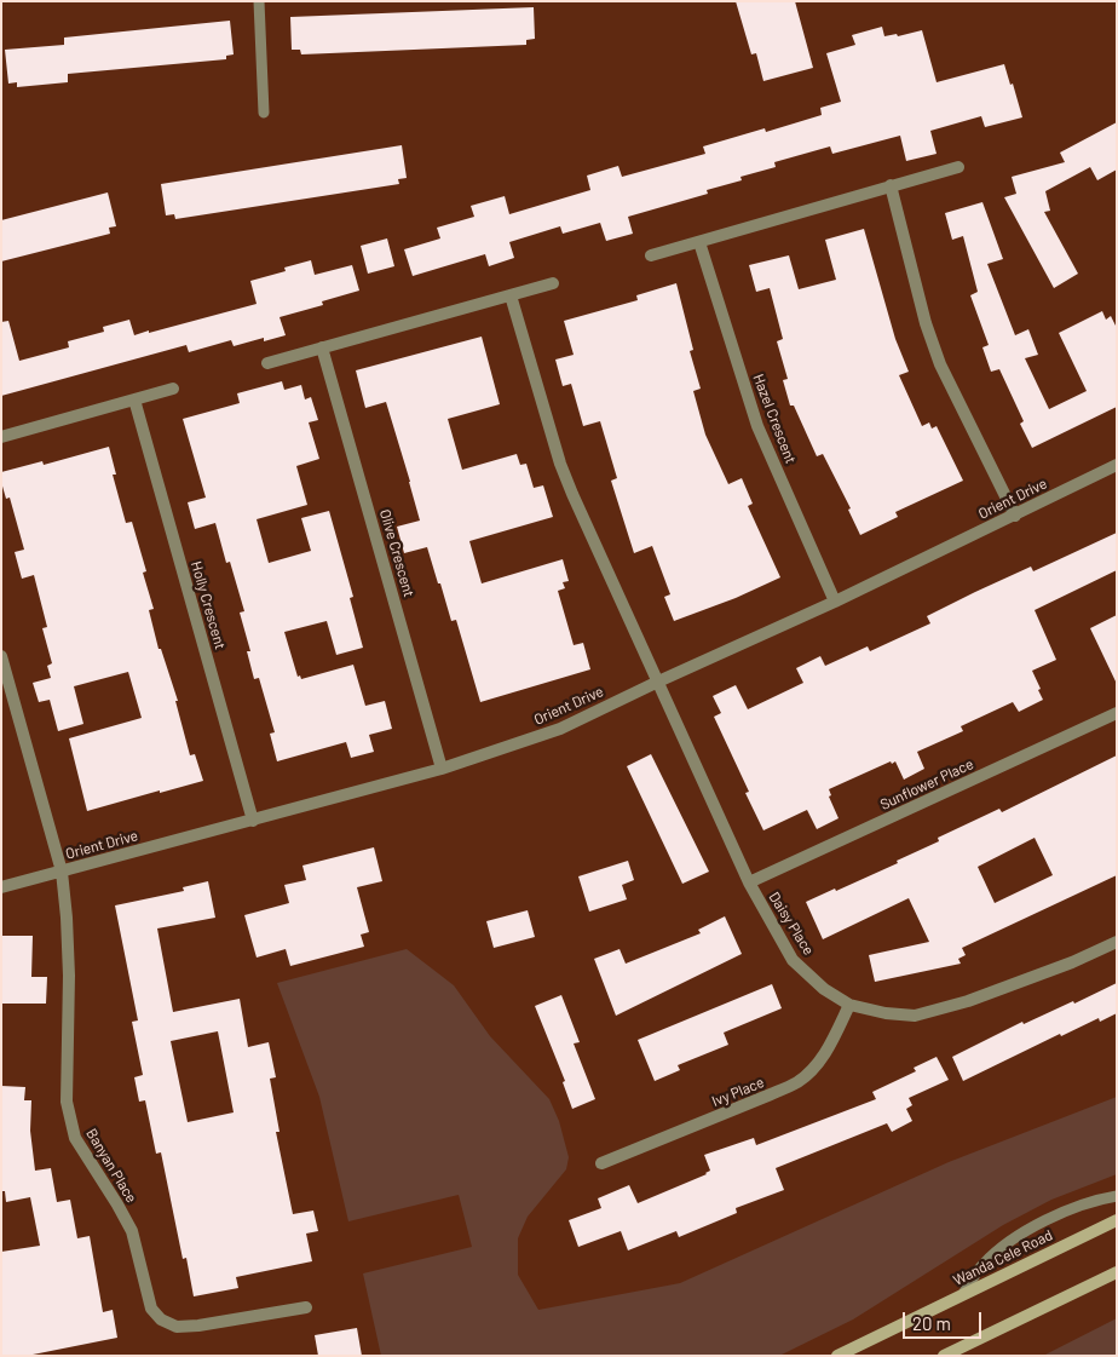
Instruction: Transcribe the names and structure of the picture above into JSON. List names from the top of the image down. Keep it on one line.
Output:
{"streets":{"street":["Hazel Crescent","Orient Drive","Olive Crescent","Holly Crescent","Sunflower Place","Daisy Place","Ivy Place","Banyan Place","Wanda Cele Road"]},"crossings":[["Hazel Crescent","Orient Drive"],["Orient Drive","Olive Crescent"],["Orient Drive","Holly Crescent"],["Orient Drive","Daisy Place"],["Orient Drive","Banyan Place"],["Sunflower Place","Daisy Place"],["Daisy Place","Ivy Place"]],"scale_bar":"20 m"}
